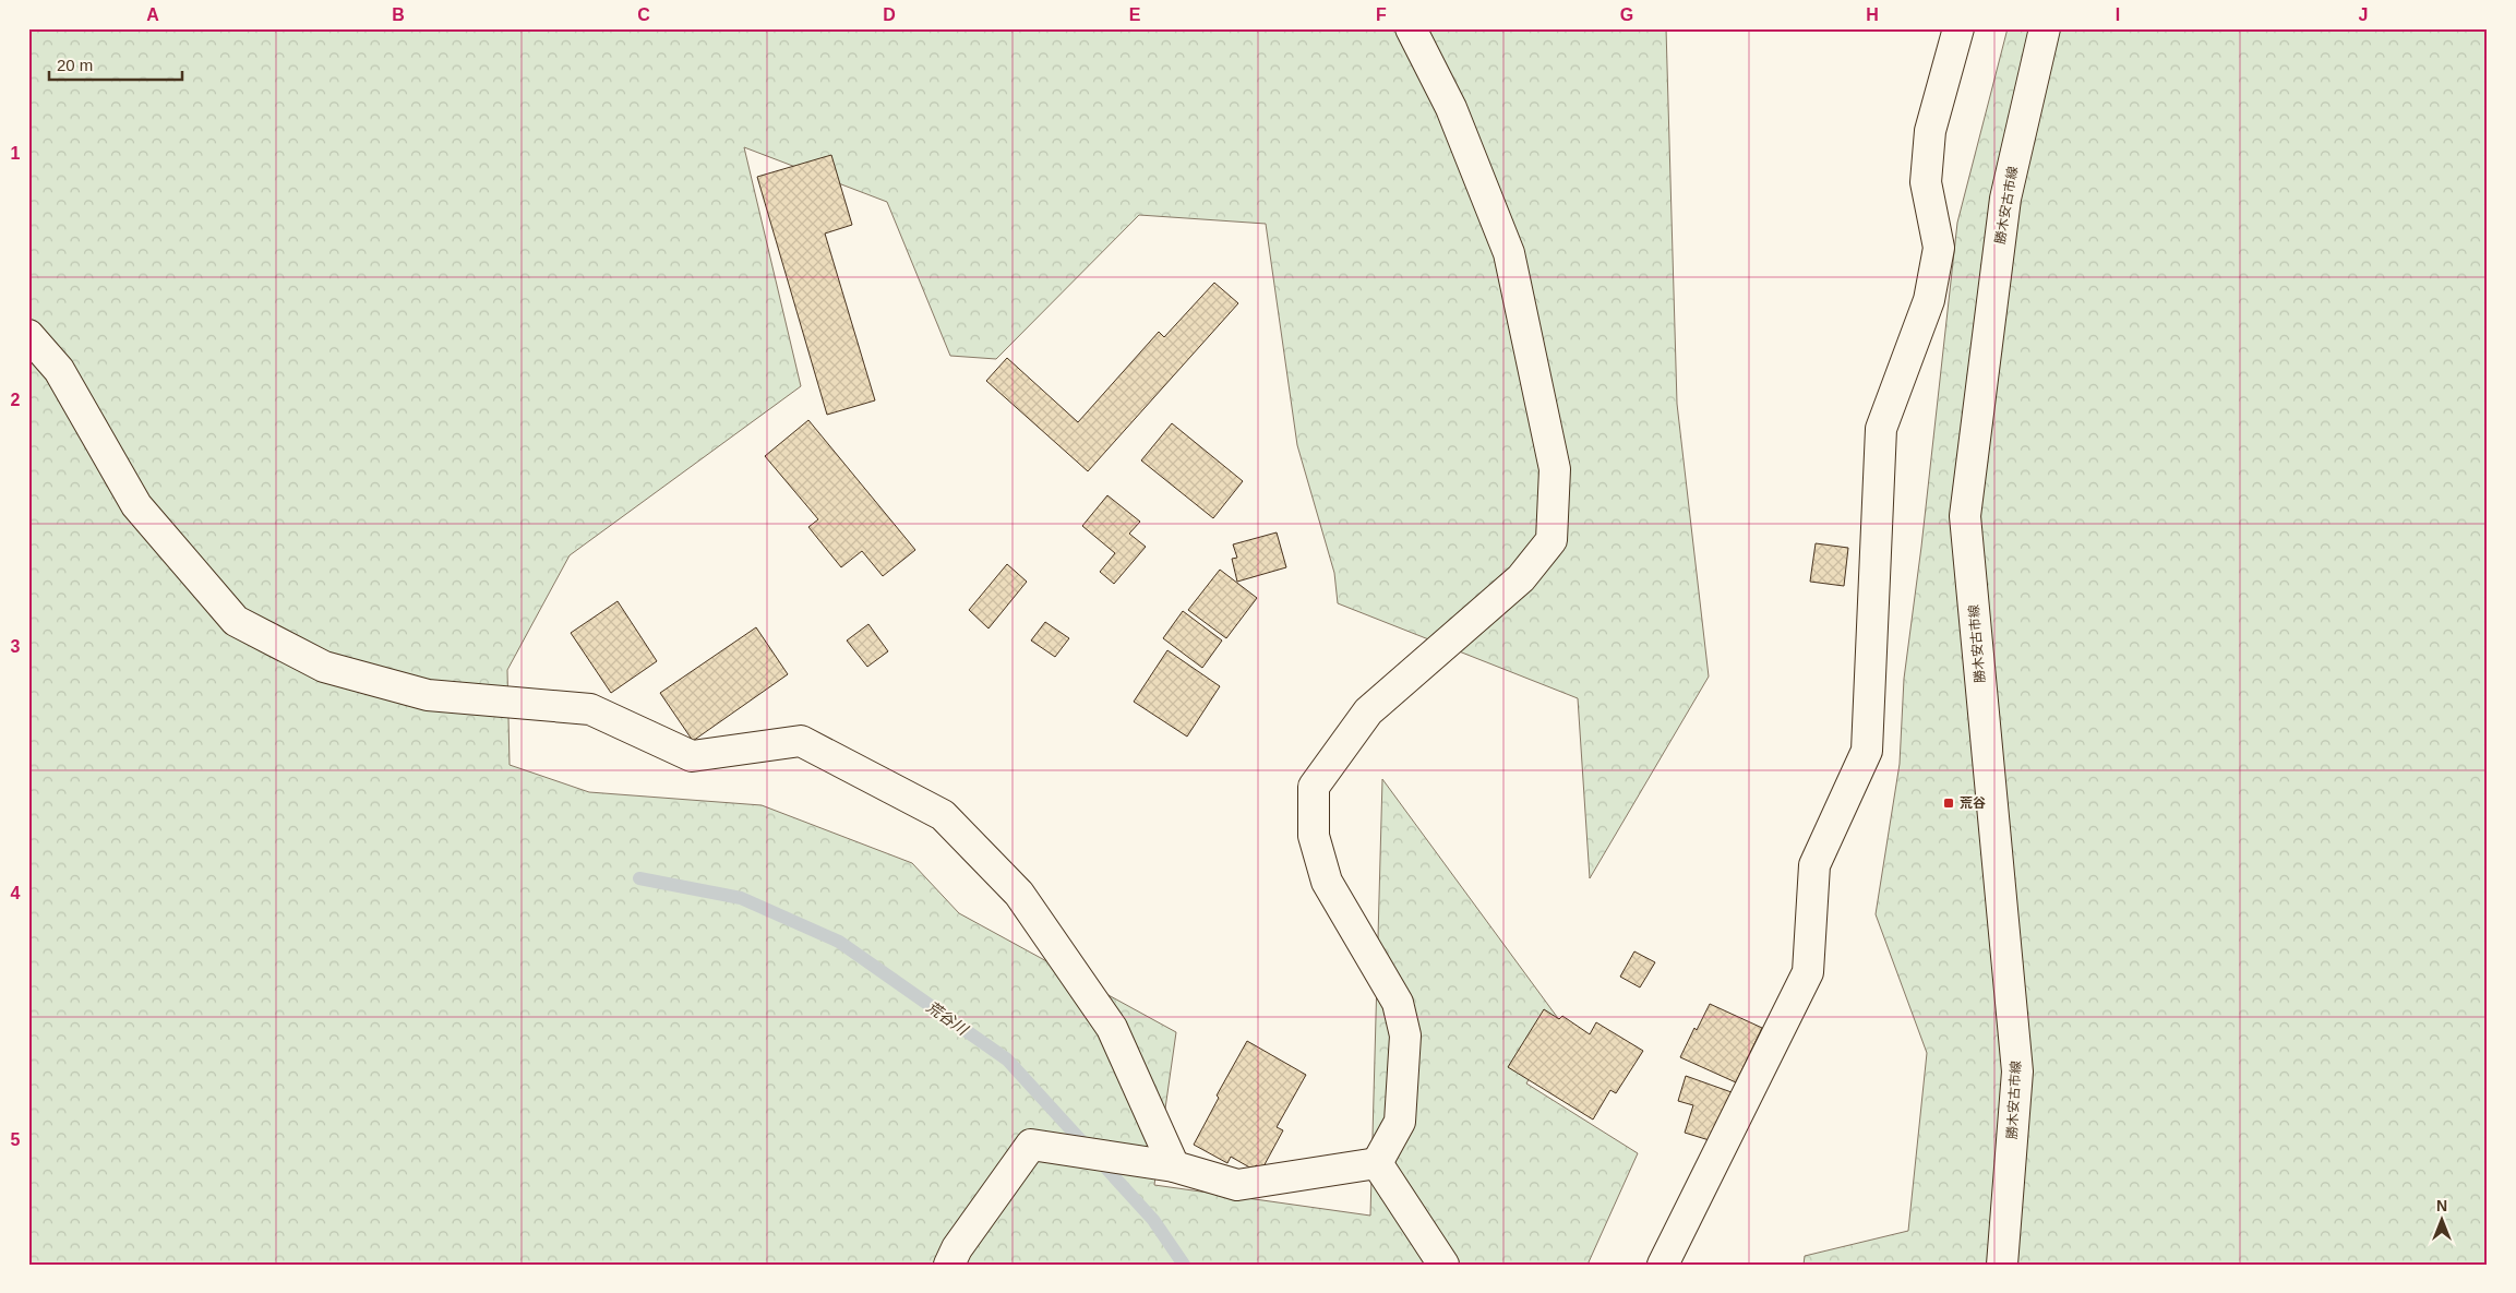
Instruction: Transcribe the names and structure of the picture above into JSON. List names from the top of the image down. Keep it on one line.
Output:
{"streets":{"street":["勝木安古市線"]},"water":["荒谷川"],"places":{"transit":["荒谷"]},"scale_bar":"20 m","north":"top","grid":{"columns":["A","B","C","D","E","F","G","H","I","J"],"rows":["1","2","3","4","5"]}}
